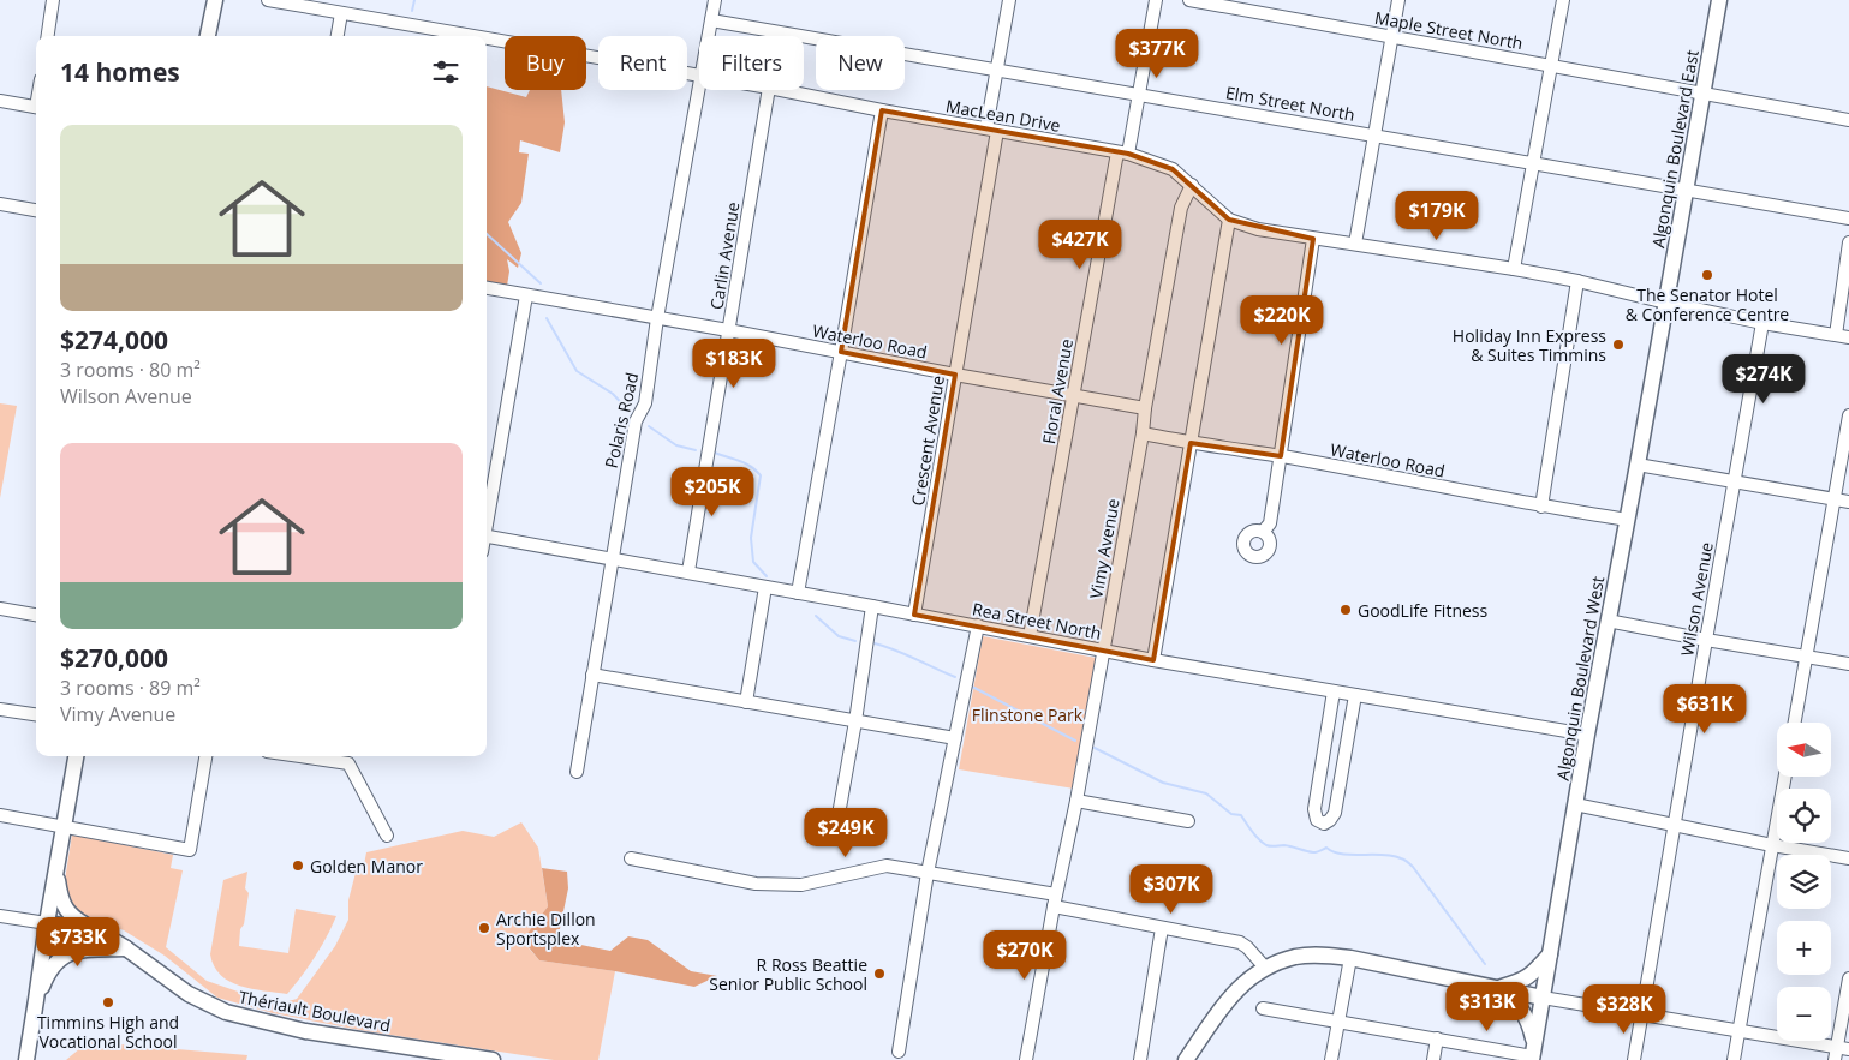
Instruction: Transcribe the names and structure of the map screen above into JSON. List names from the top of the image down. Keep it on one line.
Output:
{"streets":{"main road":["Algonquin Boulevard East","Algonquin Boulevard West","Thériault Boulevard"],"street":["Maple Street North","Elm Street North","MacLean Drive","Carlin Avenue","Waterloo Road","Floral Avenue","Polaris Road","Crescent Avenue","Vimy Avenue","Wilson Avenue","Rea Street North"]},"crossings":[["Maple Street North","Algonquin Boulevard East"],["Elm Street North","Algonquin Boulevard East"],["Elm Street North","Floral Avenue"],["Elm Street North","Polaris Road"],["Elm Street North","Crescent Avenue"],["MacLean Drive","Floral Avenue"],["MacLean Drive","Crescent Avenue"],["Algonquin Boulevard East","Algonquin Boulevard West"],["Carlin Avenue","Waterloo Road"],["Carlin Avenue","Rea Street North"],["Waterloo Road","Floral Avenue"],["Waterloo Road","Polaris Road"],["Waterloo Road","Crescent Avenue"],["Waterloo Road","Vimy Avenue"],["Waterloo Road","Algonquin Boulevard West"],["Floral Avenue","Rea Street North"],["Polaris Road","Rea Street North"],["Crescent Avenue","Rea Street North"],["Vimy Avenue","Rea Street North"],["Rea Street North","Algonquin Boulevard West"]],"parks":["Flinstone Park"],"places":["The Senator Hotel & Conference Centre","Holiday Inn Express & Suites Timmins","GoodLife Fitness","Golden Manor","Archie Dillon Sportsplex","R Ross Beattie Senior Public School","Timmins High and Vocational School"],"north":"left","page":{"price":["$377K","$179K","$427K","$220K","$183K","$274K","$205K","$631K","$249K","$307K","$733K","$270K","$313K","$328K"],"chip":["Buy","Rent","Filters","New"],"heading":"14 homes","list":[{"name":"$274,000","note":"3 rooms · 80 m² · Wilson Avenue"},{"name":"$270,000","note":"3 rooms · 89 m² · Vimy Avenue"}],"map_buttons":["+","−"]}}
